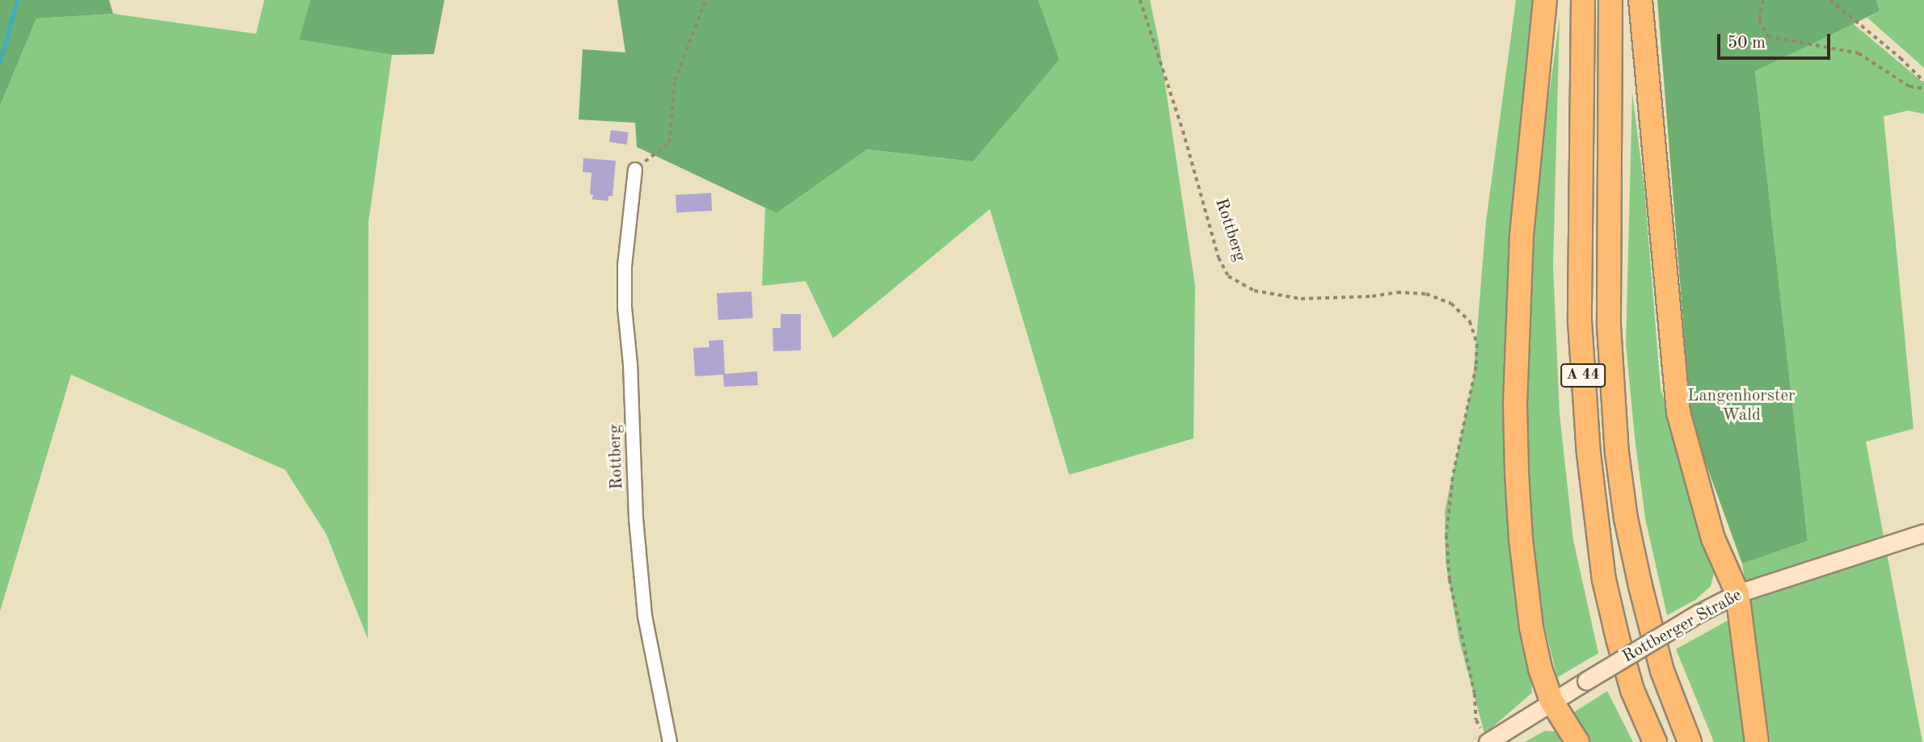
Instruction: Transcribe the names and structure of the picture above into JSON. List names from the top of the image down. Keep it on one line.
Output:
{"streets":{"highway":["A 44"],"main road":["Rottberger Straße"],"street":["Rottberg"]},"crossings":[["Rottberg","Rottberger Straße"]],"parks":["Langenhorster Wald"],"scale_bar":"50 m"}
